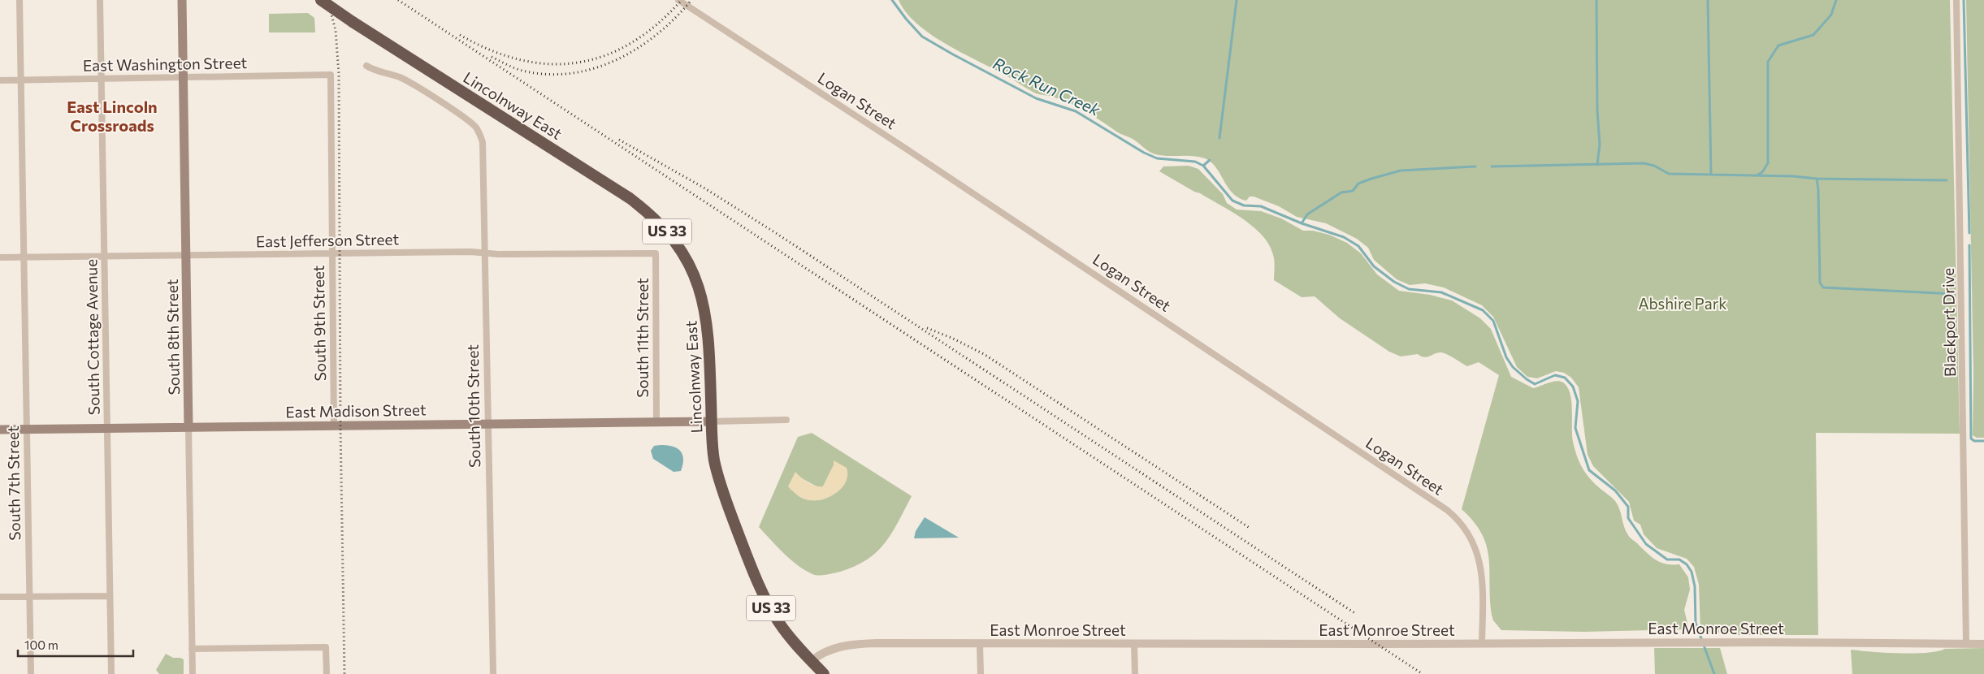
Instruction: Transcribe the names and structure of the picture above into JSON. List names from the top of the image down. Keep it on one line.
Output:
{"streets":{"highway":["Lincolnway East","US 33"],"main road":["South 8th Street","East Madison Street"],"street":["East Washington Street","Logan Street","East Jefferson Street","Blackport Drive","South 9th Street","South Cottage Avenue","South 11th Street","South 10th Street","South 7th Street","East Monroe Street"]},"crossings":[["East Washington Street","South 9th Street"],["East Washington Street","South Cottage Avenue"],["East Washington Street","South 8th Street"],["East Washington Street","South 7th Street"],["Logan Street","East Monroe Street"],["Lincolnway East","East Madison Street"],["Lincolnway East","East Monroe Street"],["East Jefferson Street","South 9th Street"],["East Jefferson Street","South Cottage Avenue"],["East Jefferson Street","South 8th Street"],["East Jefferson Street","South 11th Street"],["East Jefferson Street","South 10th Street"],["East Jefferson Street","South 7th Street"],["Blackport Drive","East Monroe Street"],["South 9th Street","East Madison Street"],["South Cottage Avenue","East Madison Street"],["South 8th Street","East Madison Street"],["South 11th Street","East Madison Street"],["South 10th Street","East Madison Street"],["East Madison Street","South 7th Street"]],"districts":["East Lincoln Crossroads"],"water":["Rock Run Creek"],"parks":["Abshire Park"],"scale_bar":"100 m"}
